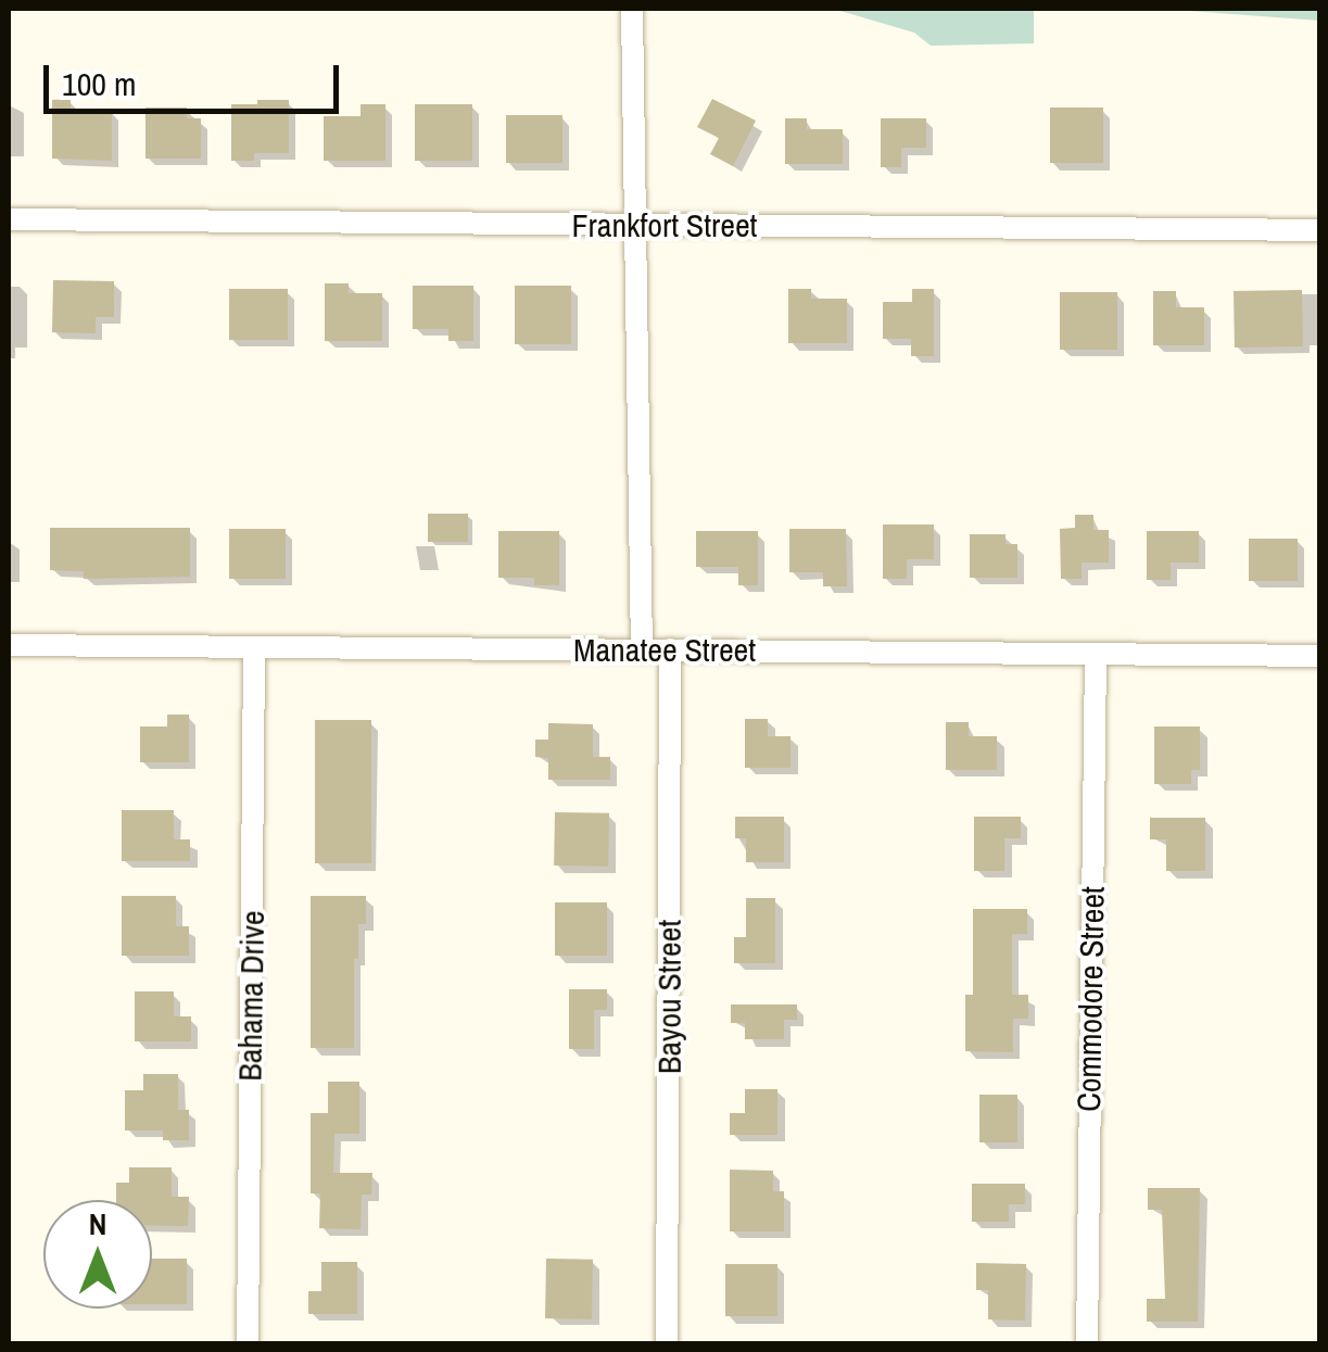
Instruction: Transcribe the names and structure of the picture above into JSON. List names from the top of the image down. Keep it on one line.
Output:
{"streets":{"street":["Frankfort Street","Manatee Street","Bahama Drive","Bayou Street","Commodore Street"]},"crossings":[["Manatee Street","Bahama Drive"],["Manatee Street","Bayou Street"],["Manatee Street","Commodore Street"]],"scale_bar":"100 m","north":"top"}
